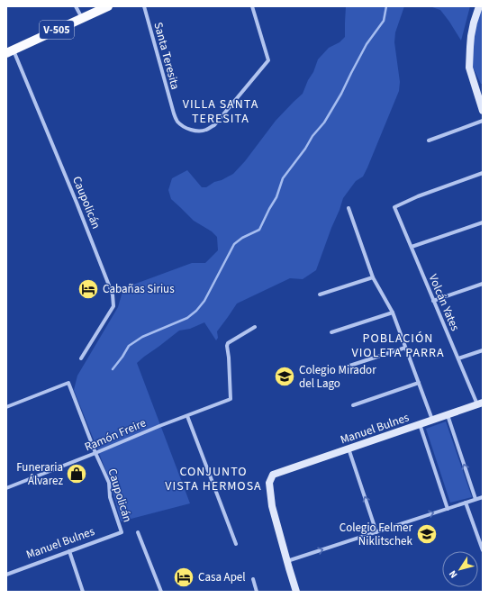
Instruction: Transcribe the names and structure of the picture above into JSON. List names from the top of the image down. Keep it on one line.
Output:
{"streets":{"main road":["V-505"],"street":["Santa Teresita","Caupolicán","Volcán Yates","Manuel Bulnes","Ramón Freire"]},"crossings":[["V-505","Caupolicán"],["Caupolicán","Manuel Bulnes"],["Caupolicán","Ramón Freire"],["Volcán Yates","Manuel Bulnes"]],"districts":["VILLA SANTA TERESITA","POBLACIÓN VIOLETA PARRA","CONJUNTO VISTA HERMOSA"],"places":{"hotel":["Cabañas Sirius","Casa Apel"],"school or university":["Colegio Mirador del Lago","Colegio Felmer Niklitschek"],"shop":["Funeraria Álvarez"]},"north":"bottom left"}
